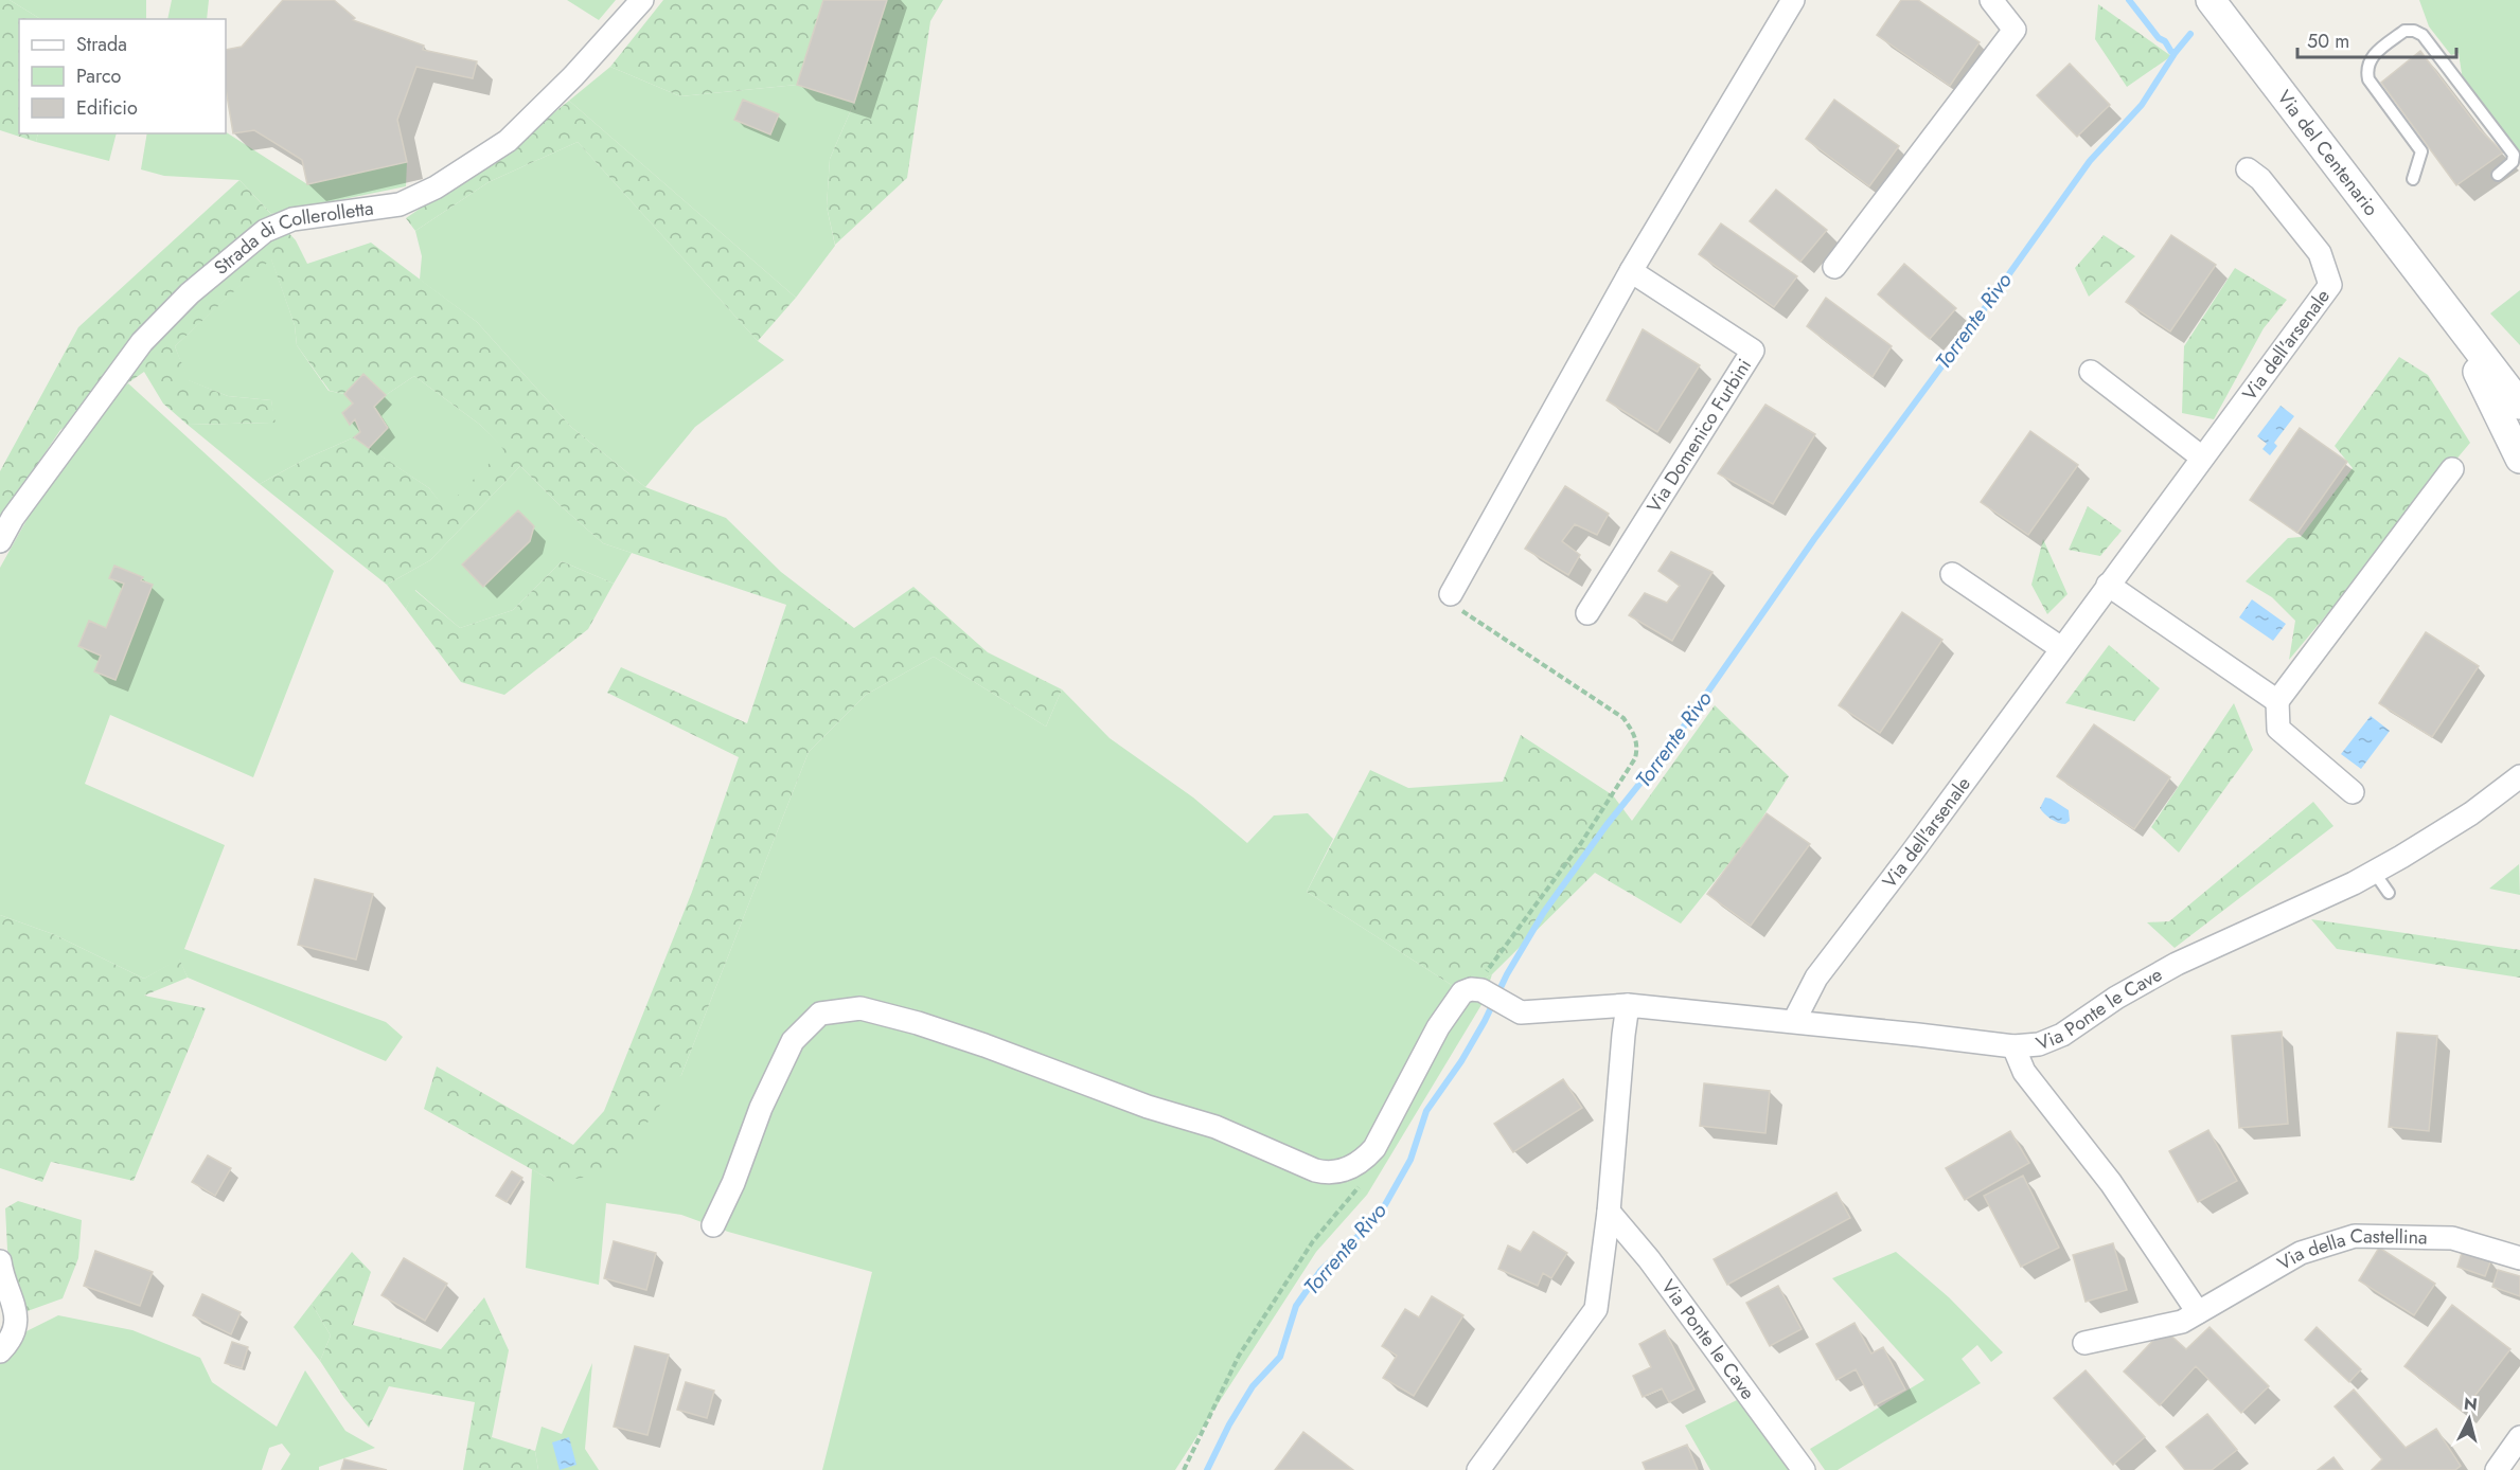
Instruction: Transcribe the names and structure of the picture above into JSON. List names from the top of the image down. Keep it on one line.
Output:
{"streets":{"street":["Via del Centenario","Strada di Collerolletta","Via dell'arsenale","Via Domenico Furbini","Via Ponte le Cave","Via della Castellina"]},"crossings":[["Via dell'arsenale","Via Ponte le Cave"]],"water":["Torrente Rivo"],"legend":["Strada","Parco","Edificio"],"scale_bar":"50 m","north":"top"}
